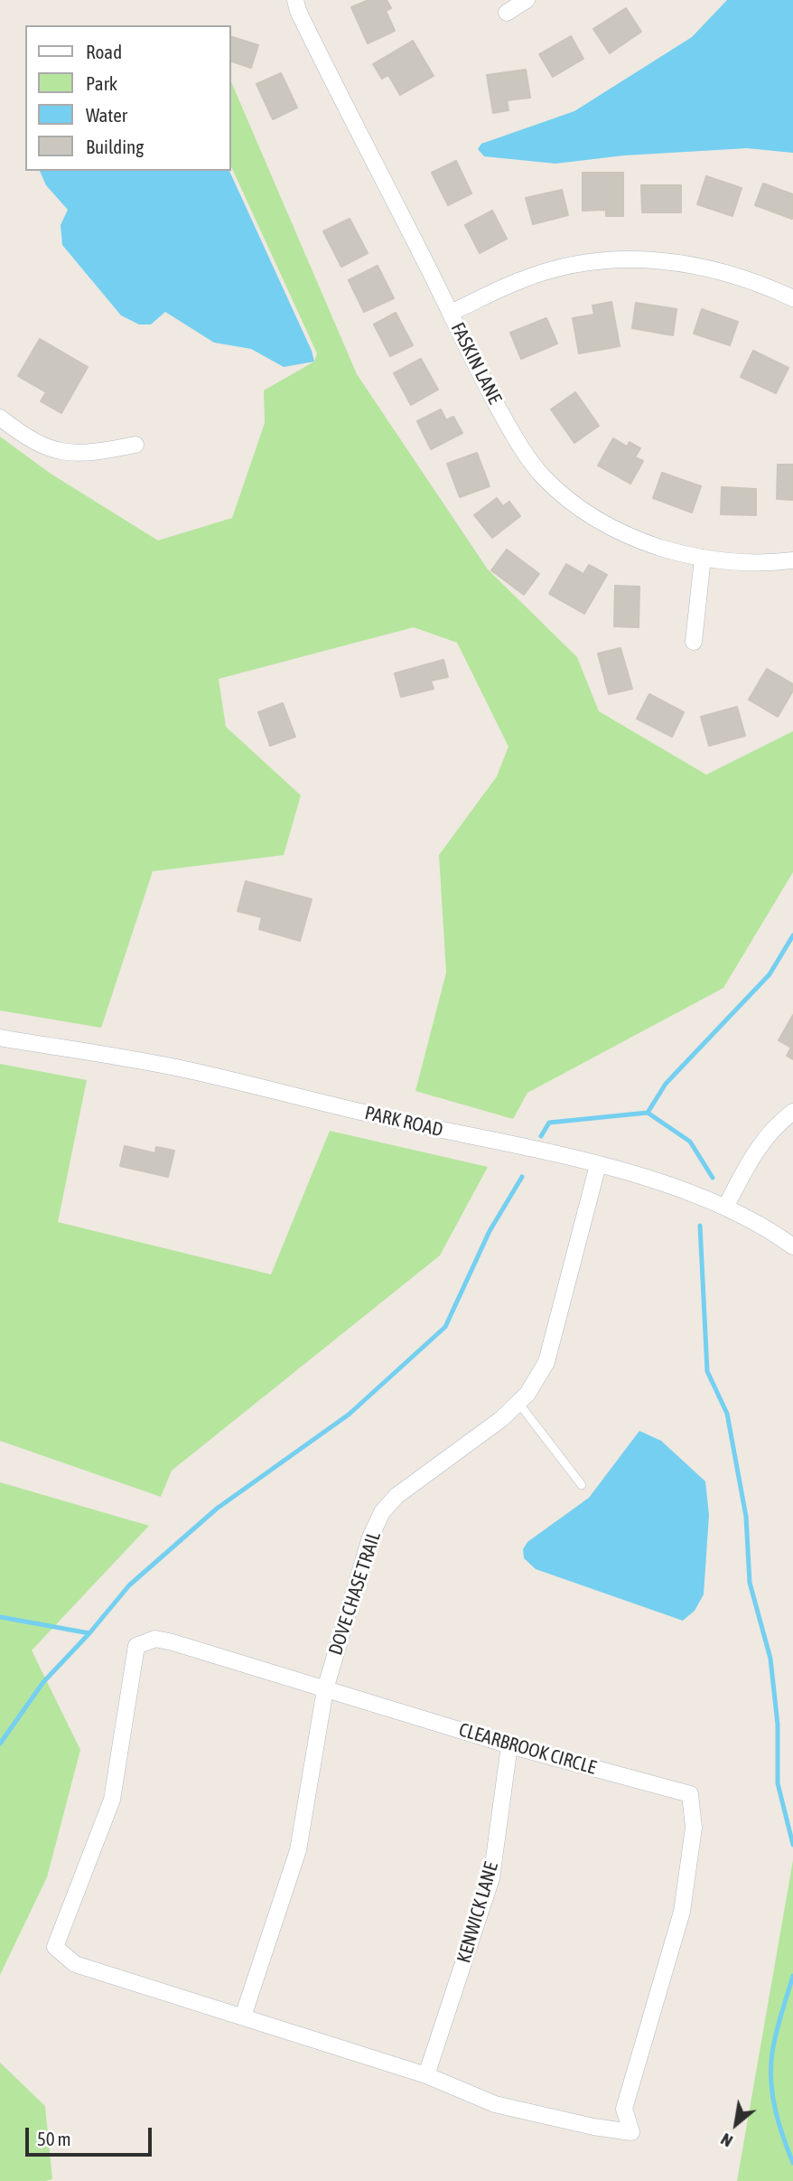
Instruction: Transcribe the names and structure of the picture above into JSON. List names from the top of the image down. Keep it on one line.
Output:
{"streets":{"street":["FASKIN LANE","PARK ROAD","DOVE CHASE TRAIL","CLEARBROOK CIRCLE","KENWICK LANE"]},"crossings":[["PARK ROAD","DOVE CHASE TRAIL"],["DOVE CHASE TRAIL","CLEARBROOK CIRCLE"],["CLEARBROOK CIRCLE","KENWICK LANE"]],"legend":["Road","Park","Water","Building"],"scale_bar":"50 m","north":"bottom left"}
